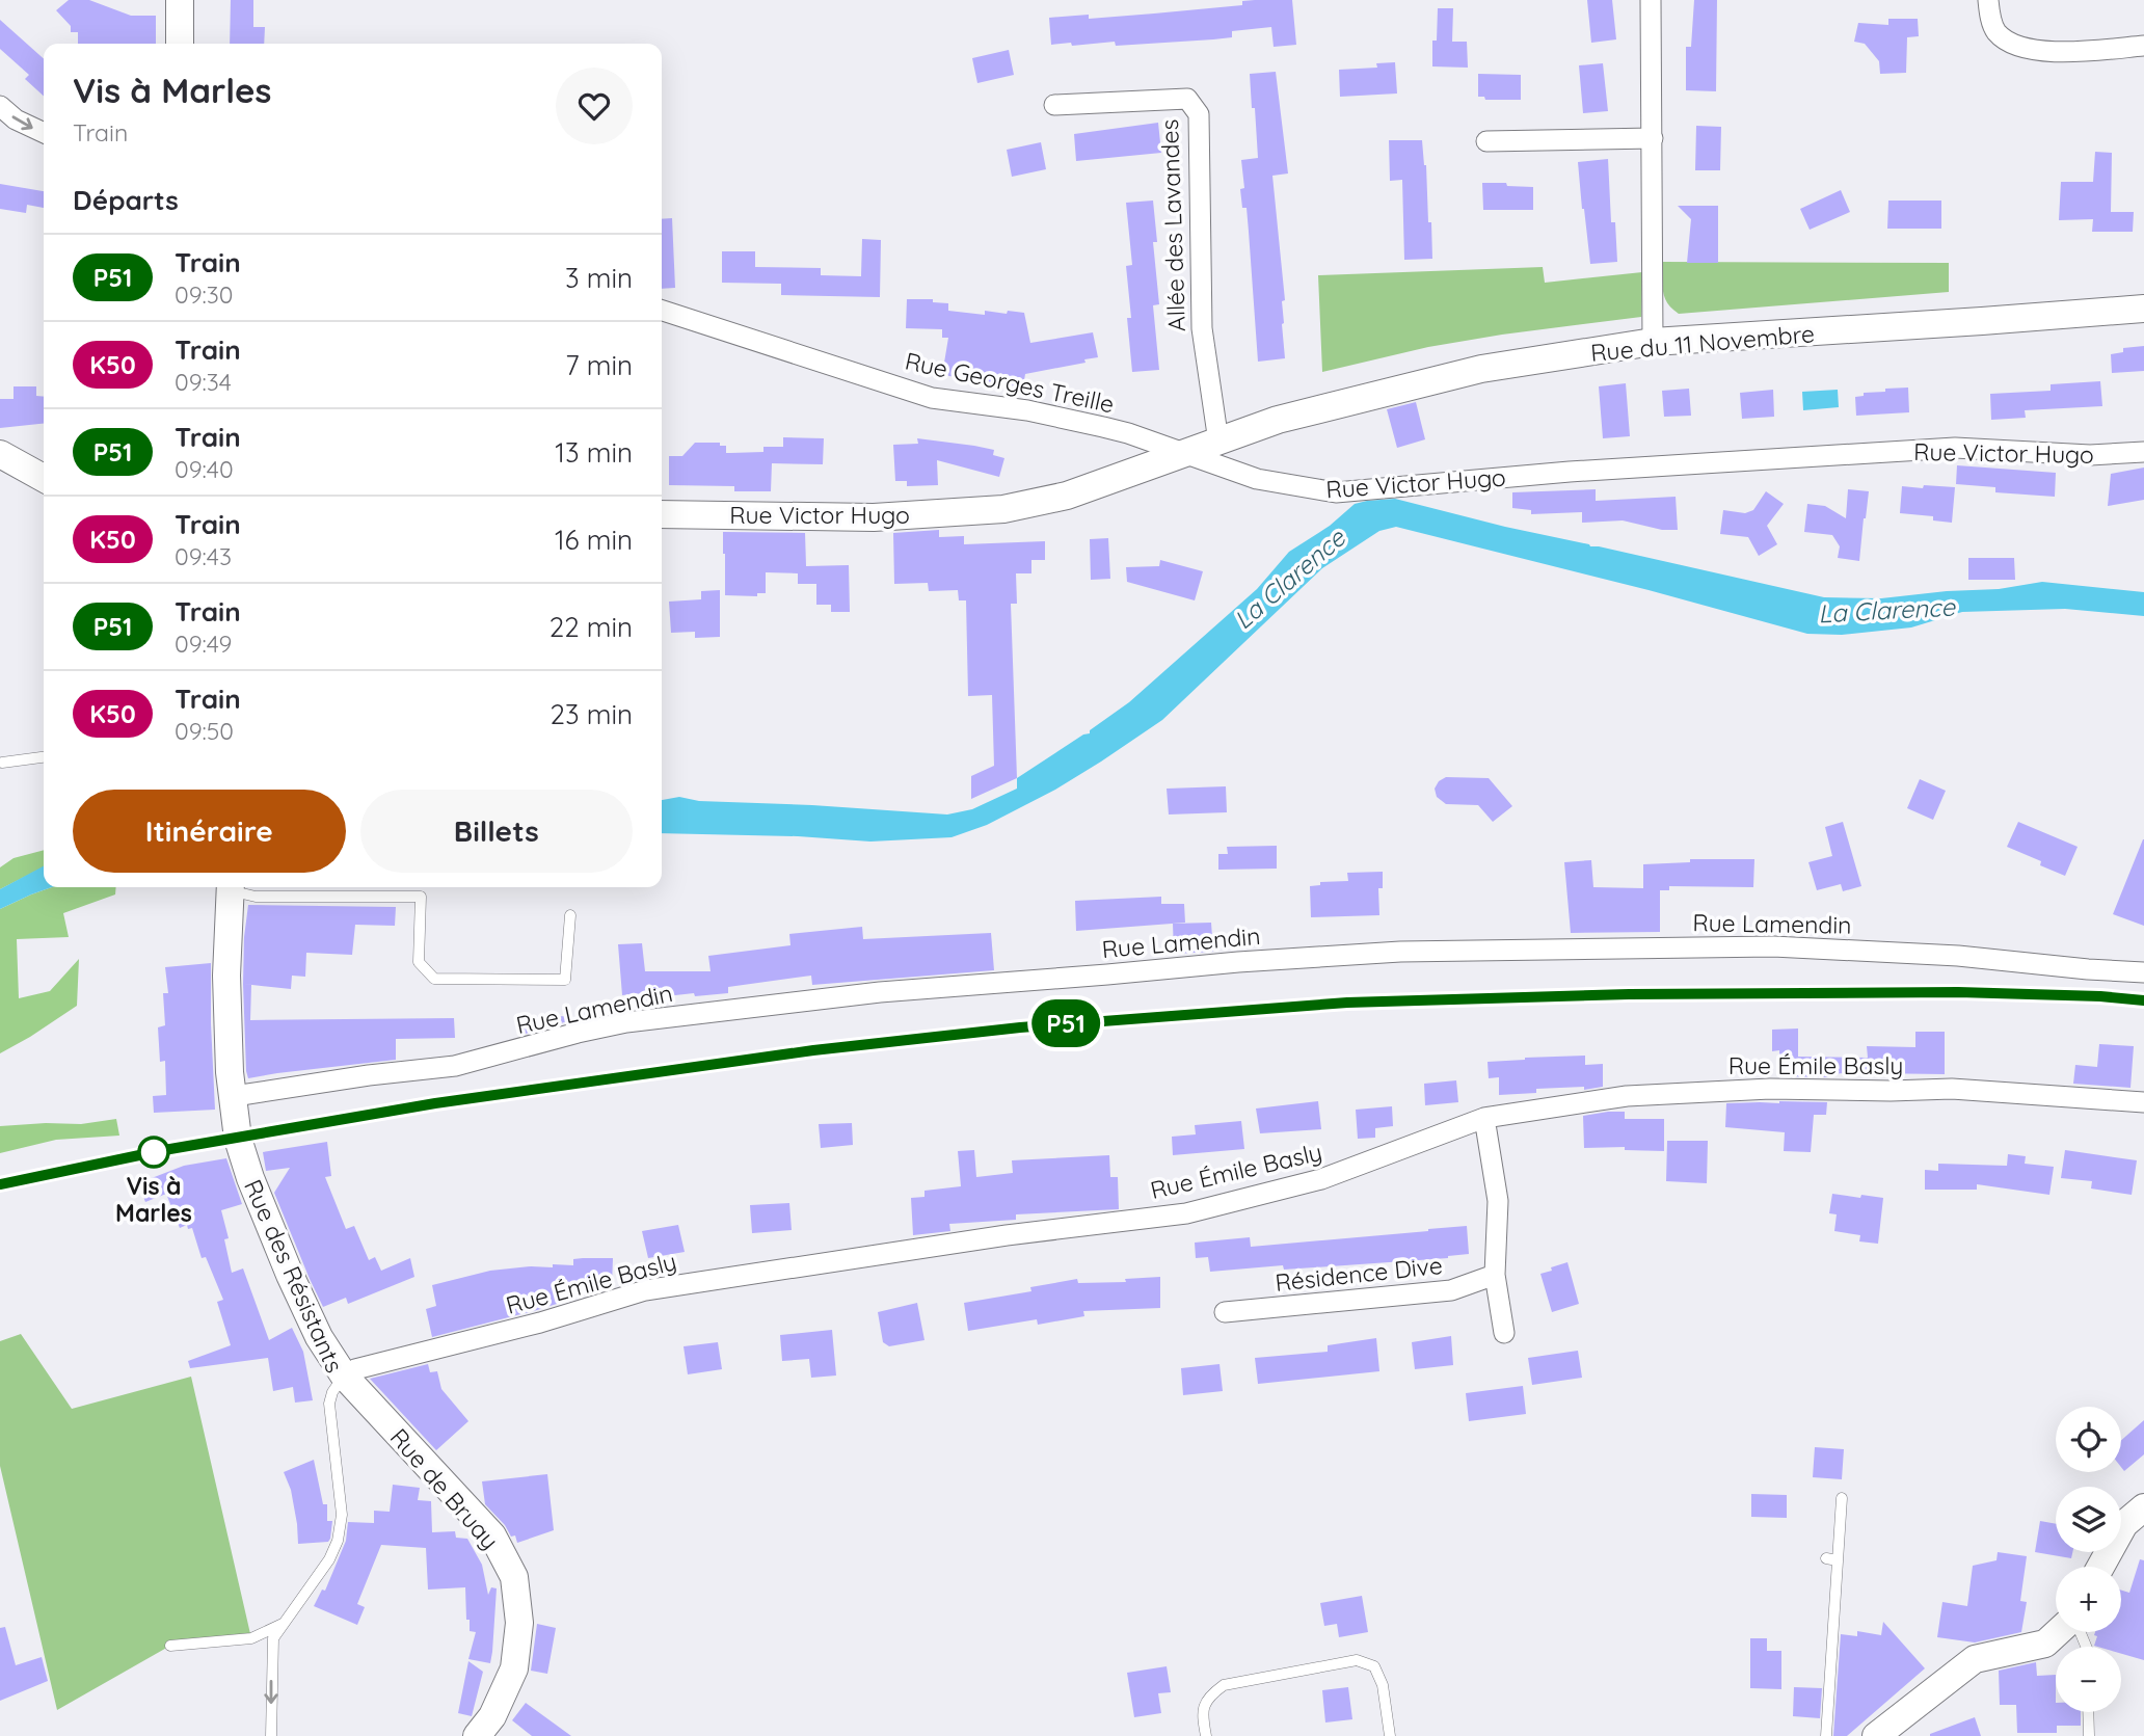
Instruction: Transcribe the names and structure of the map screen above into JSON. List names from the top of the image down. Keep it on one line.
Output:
{"streets":{"main road":["Rue du 11 Novembre","Rue Victor Hugo","Rue des Résistants","Rue de Bruay"],"street":["Allée des Lavandes","Rue Georges Treille","Rue Lamendin","Rue Émile Basly","Résidence Dive"]},"crossings":[["Allée des Lavandes","Rue du 11 Novembre"],["Rue du 11 Novembre","Rue Georges Treille"],["Rue du 11 Novembre","Rue Victor Hugo"],["Rue Georges Treille","Rue Victor Hugo"],["Rue Lamendin","Rue des Résistants"],["Rue Émile Basly","Rue des Résistants"],["Rue Émile Basly","Rue de Bruay"],["Rue des Résistants","Rue de Bruay"]],"water":["La Clarence"],"places":["Vis à Marles"],"page":{"on_map":"P51","heading":[["Vis à Marles","Train"],"Départs"],"list":[{"mark":"P51","name":"Train","note":"09:30","value":"3 min"},{"mark":"K50","name":"Train","note":"09:34","value":"7 min"},{"mark":"P51","name":"Train","note":"09:40","value":"13 min"},{"mark":"K50","name":"Train","note":"09:43","value":"16 min"},{"mark":"P51","name":"Train","note":"09:49","value":"22 min"},{"mark":"K50","name":"Train","note":"09:50","value":"23 min"}],"buttons":["Itinéraire","Billets"],"map_buttons":["+","−"]}}
